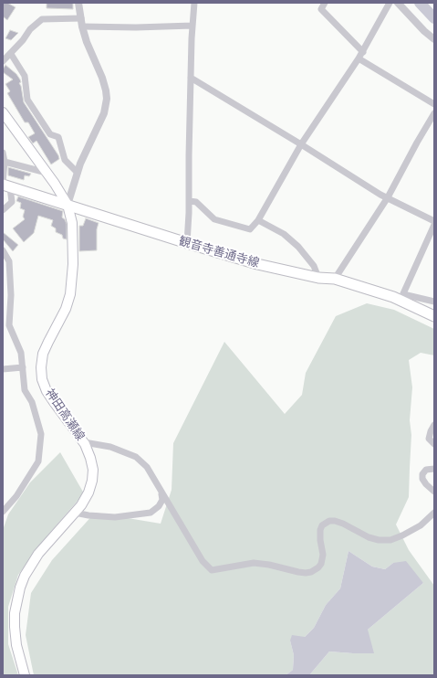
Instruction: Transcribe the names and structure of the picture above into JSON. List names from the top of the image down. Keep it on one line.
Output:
{"streets":{"main road":["観音寺善通寺線","神田高瀬線"]},"crossings":[["観音寺善通寺線","神田高瀬線"]]}
